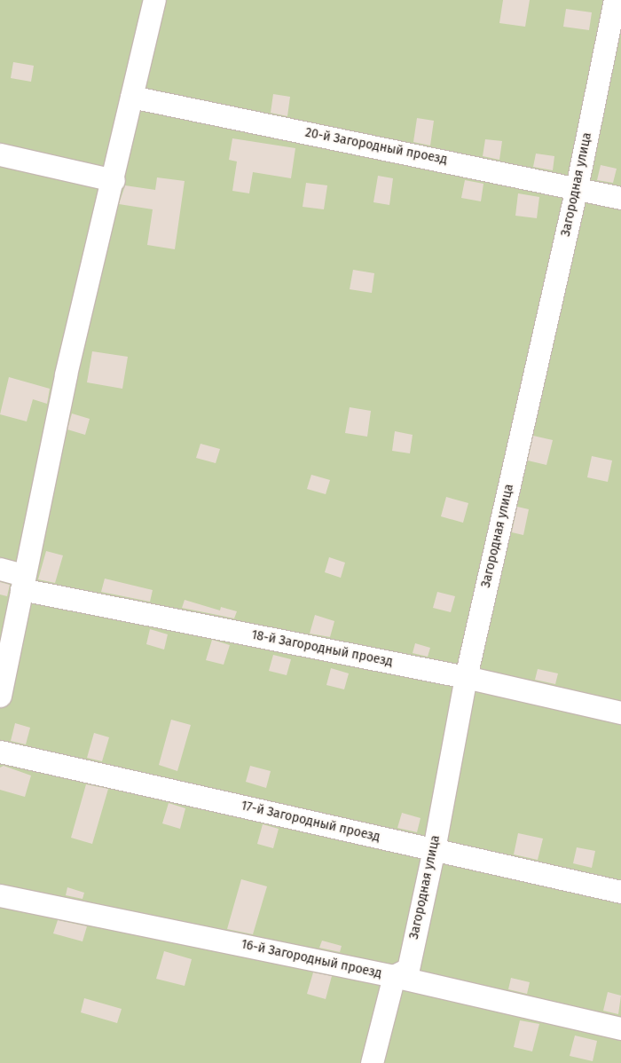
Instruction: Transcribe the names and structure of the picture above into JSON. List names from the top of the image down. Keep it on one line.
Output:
{"streets":{"street":["20-й Загородный проезд","Загородная улица","18-й Загородный проезд","17-й Загородный проезд","16-й Загородный проезд"]},"crossings":[["20-й Загородный проезд","Загородная улица"],["Загородная улица","18-й Загородный проезд"],["Загородная улица","17-й Загородный проезд"],["Загородная улица","16-й Загородный проезд"]]}
